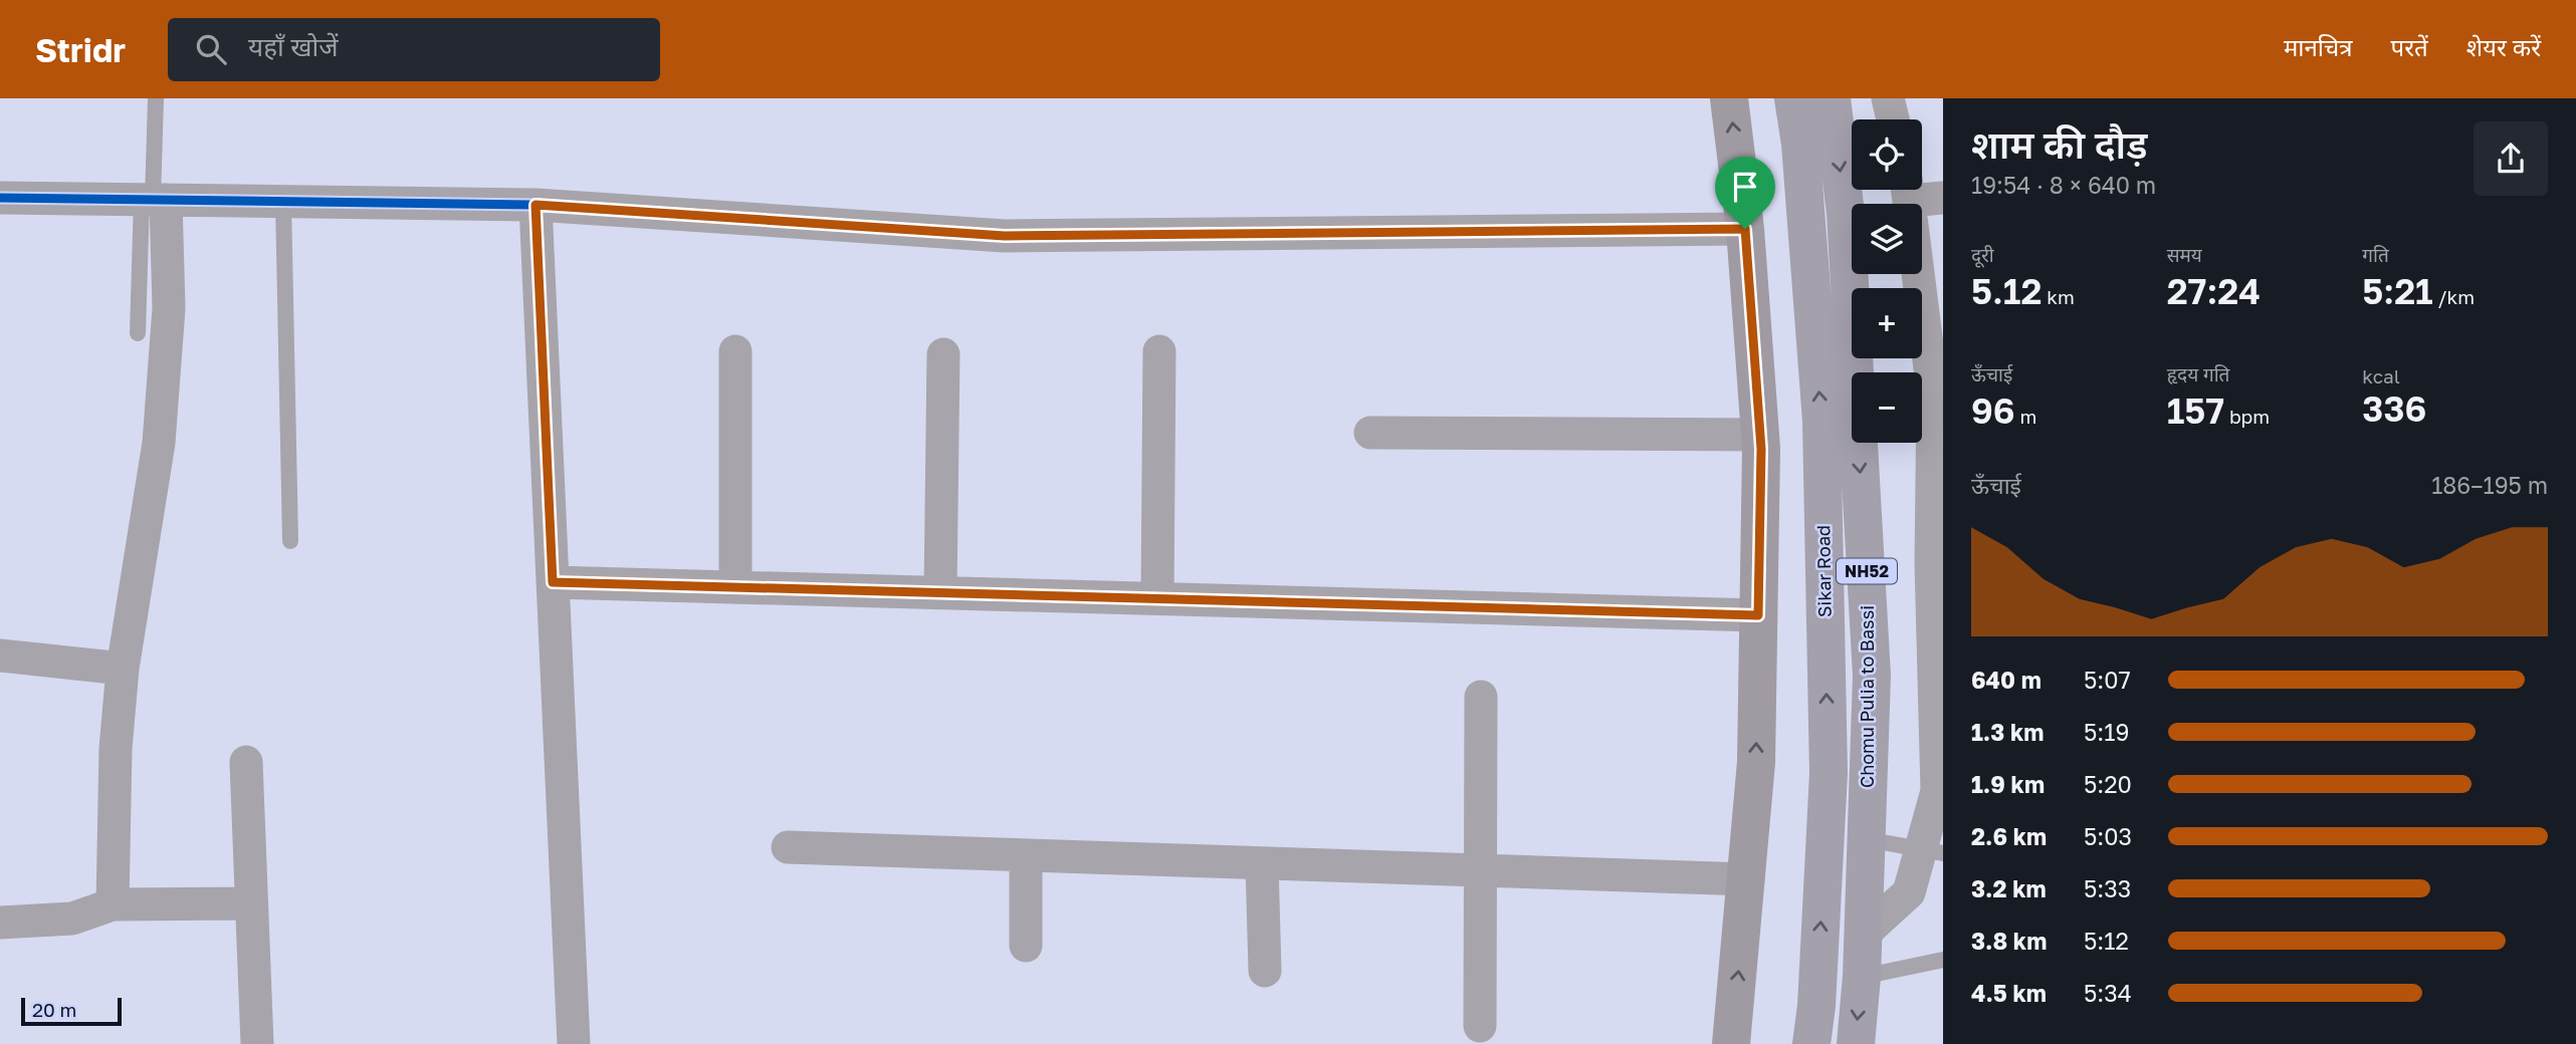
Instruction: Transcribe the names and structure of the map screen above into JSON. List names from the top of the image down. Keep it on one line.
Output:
{"streets":{"highway":["Sikar Road","NH52","Chomu Pulia to Bassi"]},"one_way":["Sikar Road","Chomu Pulia to Bassi"],"scale_bar":"20 m","page":{"header":"Stridr","search":"यहाँ खोजें","nav":["मानचित्र","परतें","शेयर करें"],"heading":["शाम की दौड़","19:54 · 8 × 640 m"],"map_buttons":["+","−"],"stats":[["दूरी","5.12 km"],["समय","27:24"],["गति","5:21 /km"],["ऊँचाई","96 m"],["हृदय गति","157 bpm"],["kcal","336"]],"chart":["ऊँचाई","186–195 m"],"list":[{"name":"640 m","note":"5:07"},{"name":"1.3 km","note":"5:19"},{"name":"1.9 km","note":"5:20"},{"name":"2.6 km","note":"5:03"},{"name":"3.2 km","note":"5:33"},{"name":"3.8 km","note":"5:12"},{"name":"4.5 km","note":"5:34"}],"scale":"20 m"}}
